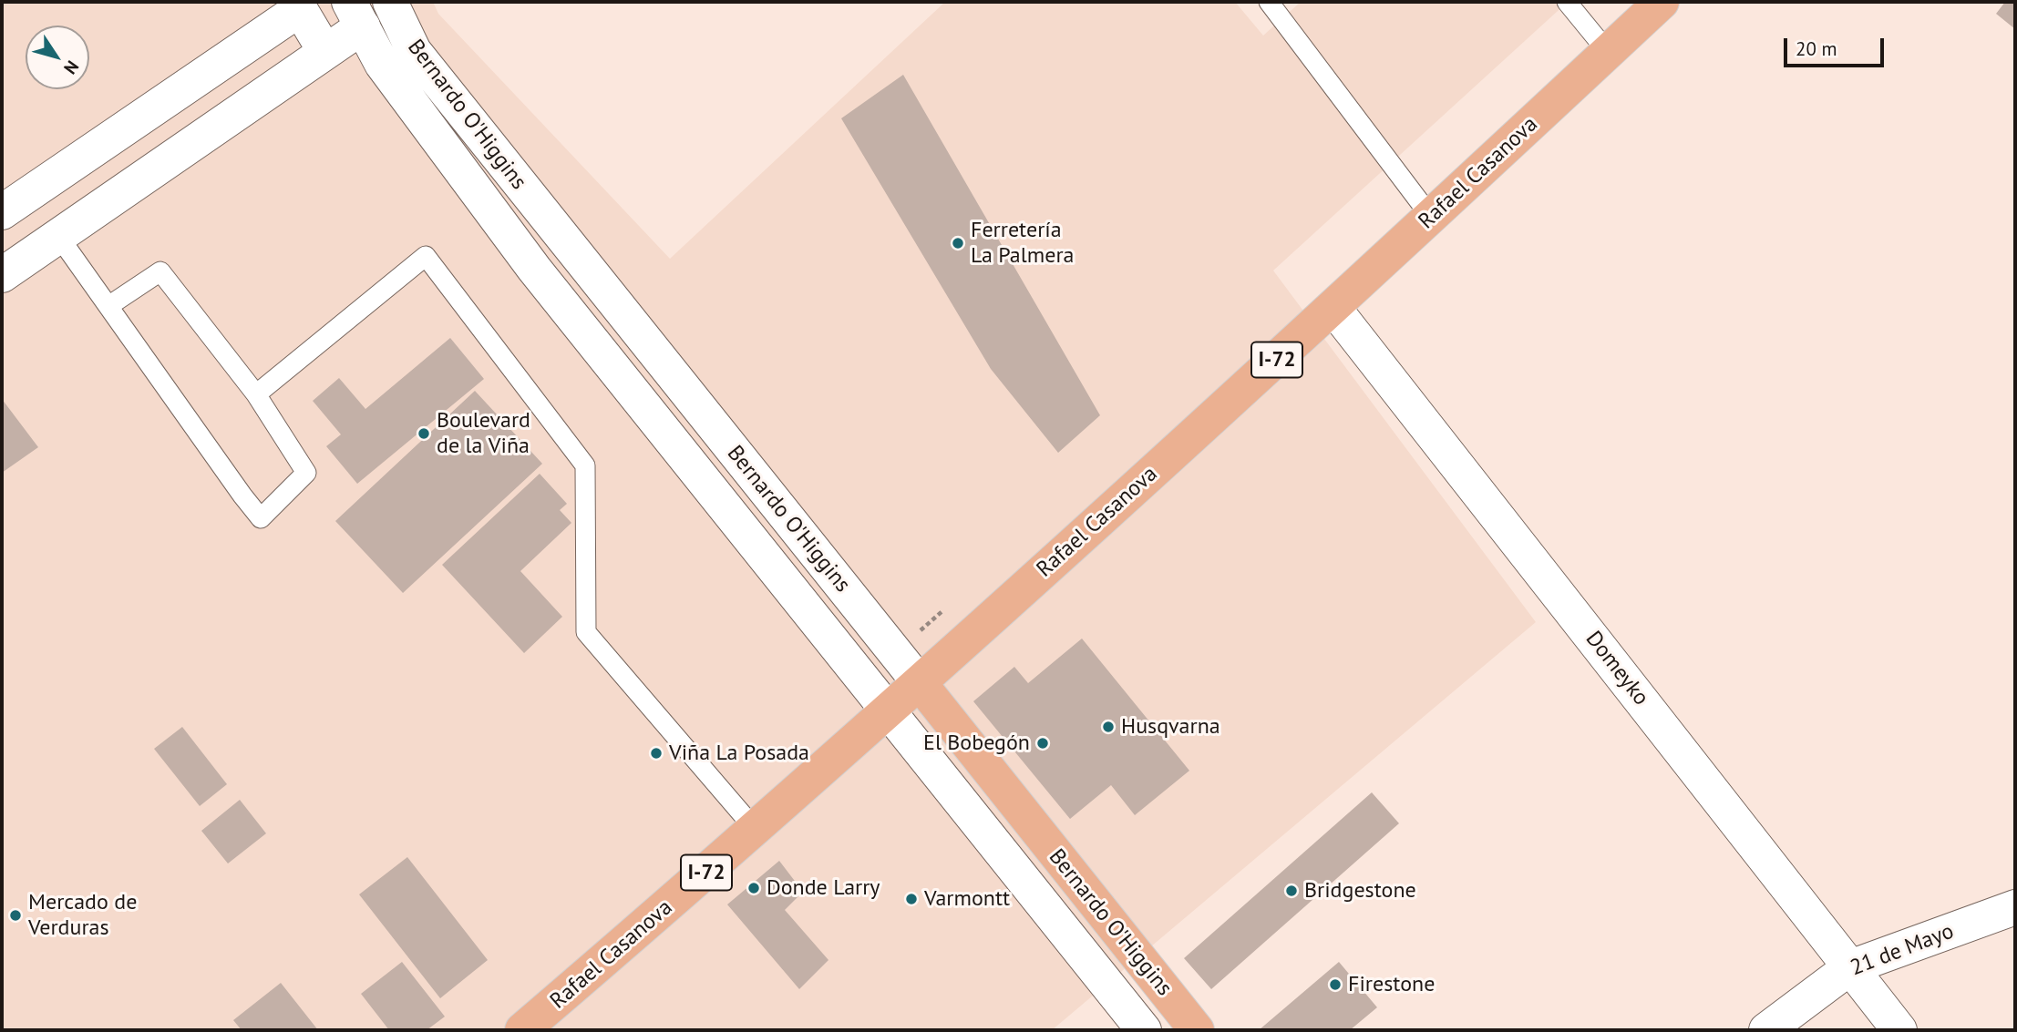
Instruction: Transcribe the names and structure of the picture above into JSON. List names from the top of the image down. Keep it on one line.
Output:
{"streets":{"main road":["Bernardo O'Higgins","Rafael Casanova","I-72","Domeyko","21 de Mayo"]},"crossings":[["Bernardo O'Higgins","Rafael Casanova"],["Rafael Casanova","Domeyko"],["Domeyko","21 de Mayo"]],"places":["Ferretería La Palmera","Boulevard de la Viña","Husqvarna","El Bobegón","Viña La Posada","Donde Larry","Bridgestone","Varmontt","Mercado de Verduras","Firestone"],"scale_bar":"20 m","north":"bottom right"}
